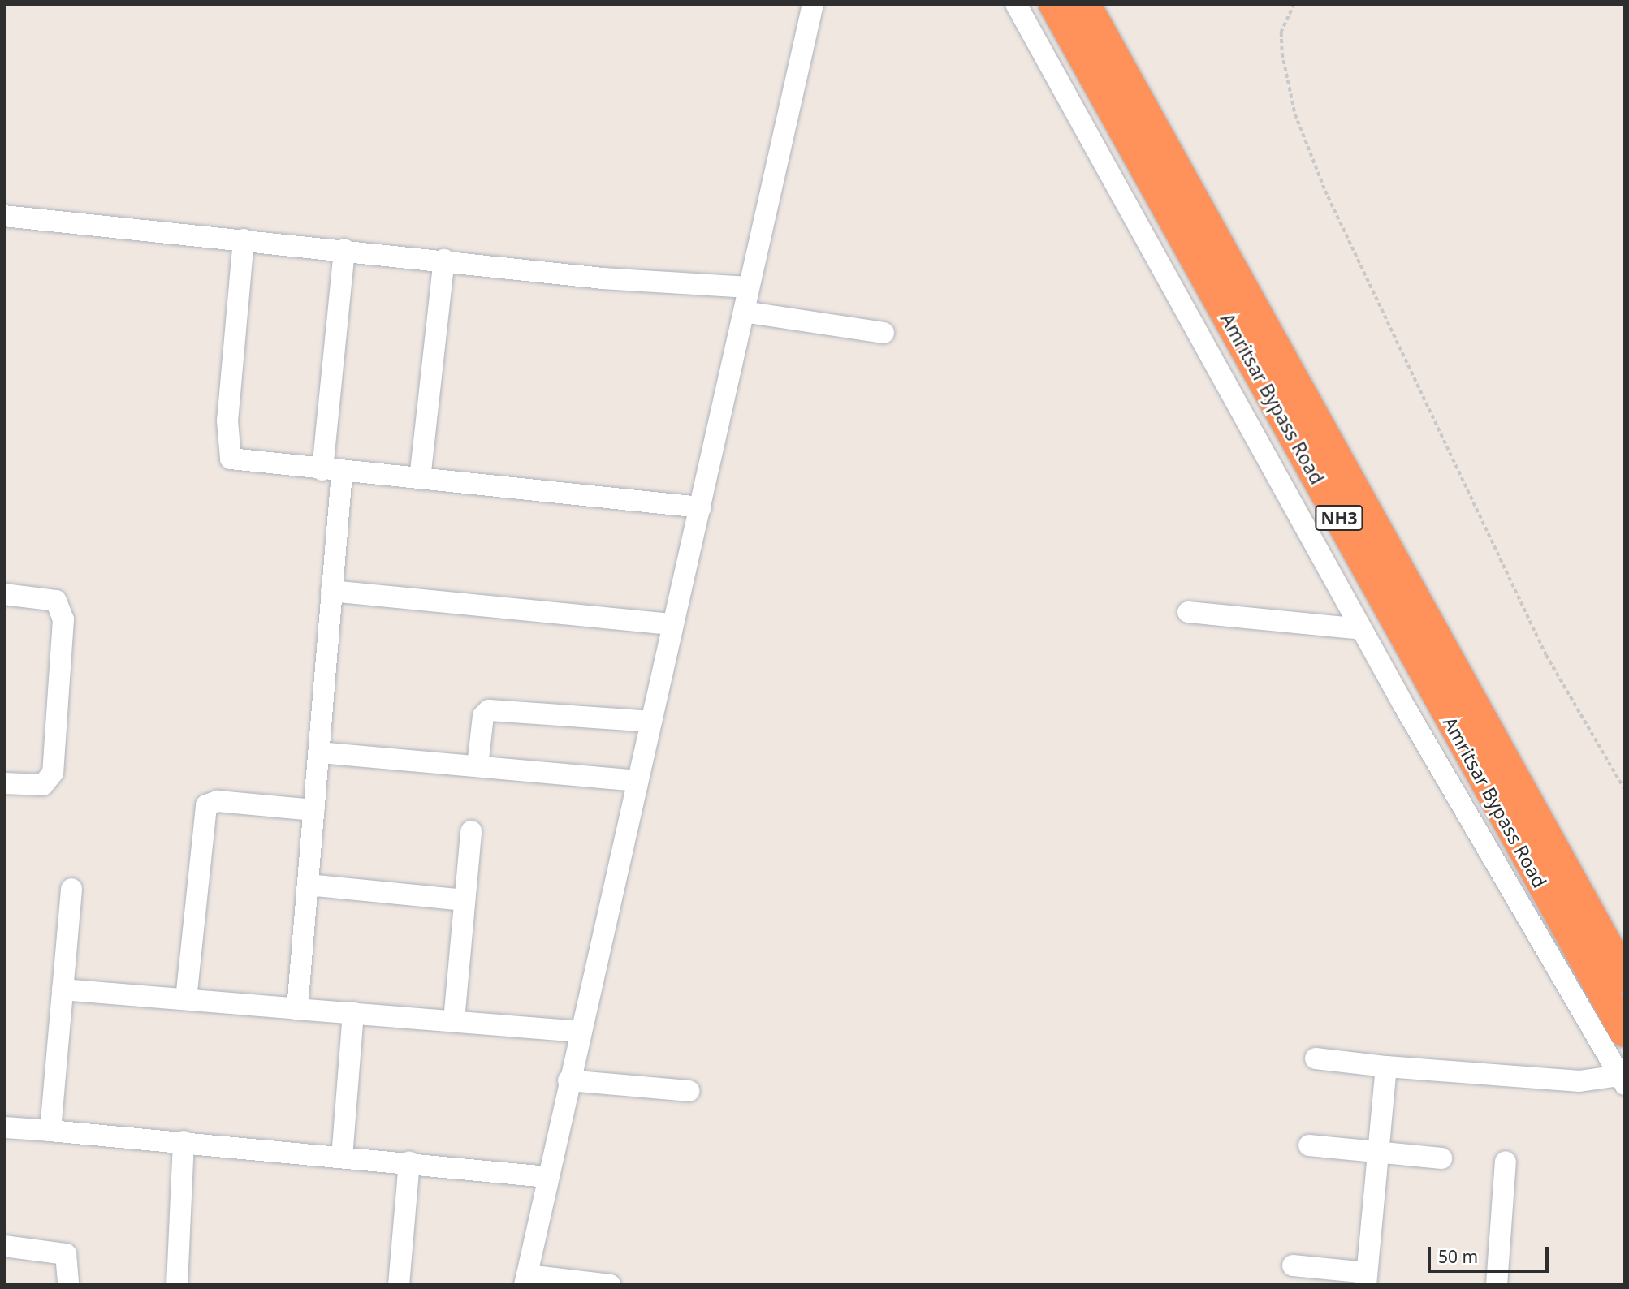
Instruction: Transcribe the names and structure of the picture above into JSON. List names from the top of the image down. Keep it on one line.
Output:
{"streets":{"highway":["Amritsar Bypass Road","NH3"]},"scale_bar":"50 m"}
